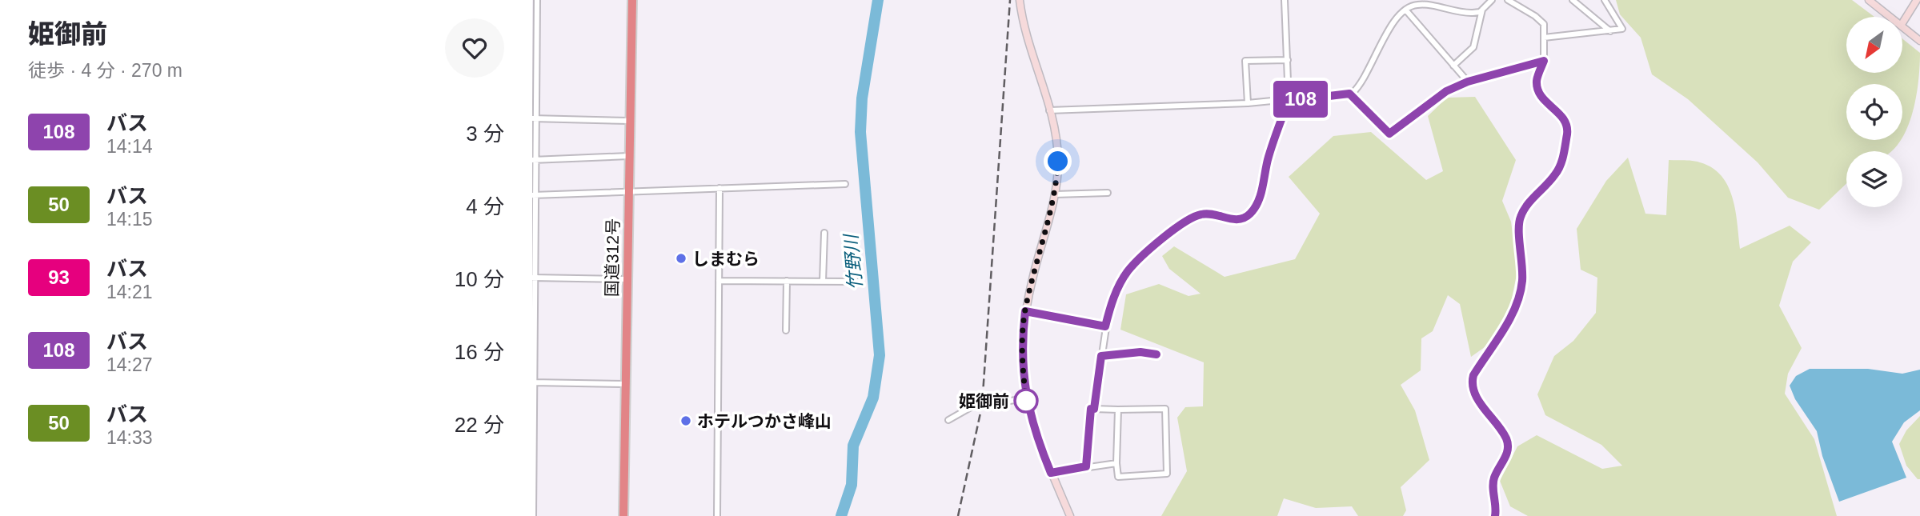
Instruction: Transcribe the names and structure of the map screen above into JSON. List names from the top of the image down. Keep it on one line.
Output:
{"streets":{"highway":["国道312号"]},"water":["竹野川"],"places":["しまむら","姫御前","ホテルつかさ峰山"],"lines":["bus line 108"],"north":"bottom left","page":{"heading":["姫御前","徒歩 · 4 分 · 270 m"],"on_map":"108","list":[{"mark":"108","name":"バス","note":"14:14","value":"3 分"},{"mark":"50","name":"バス","note":"14:15","value":"4 分"},{"mark":"93","name":"バス","note":"14:21","value":"10 分"},{"mark":"108","name":"バス","note":"14:27","value":"16 分"},{"mark":"50","name":"バス","note":"14:33","value":"22 分"}]}}
